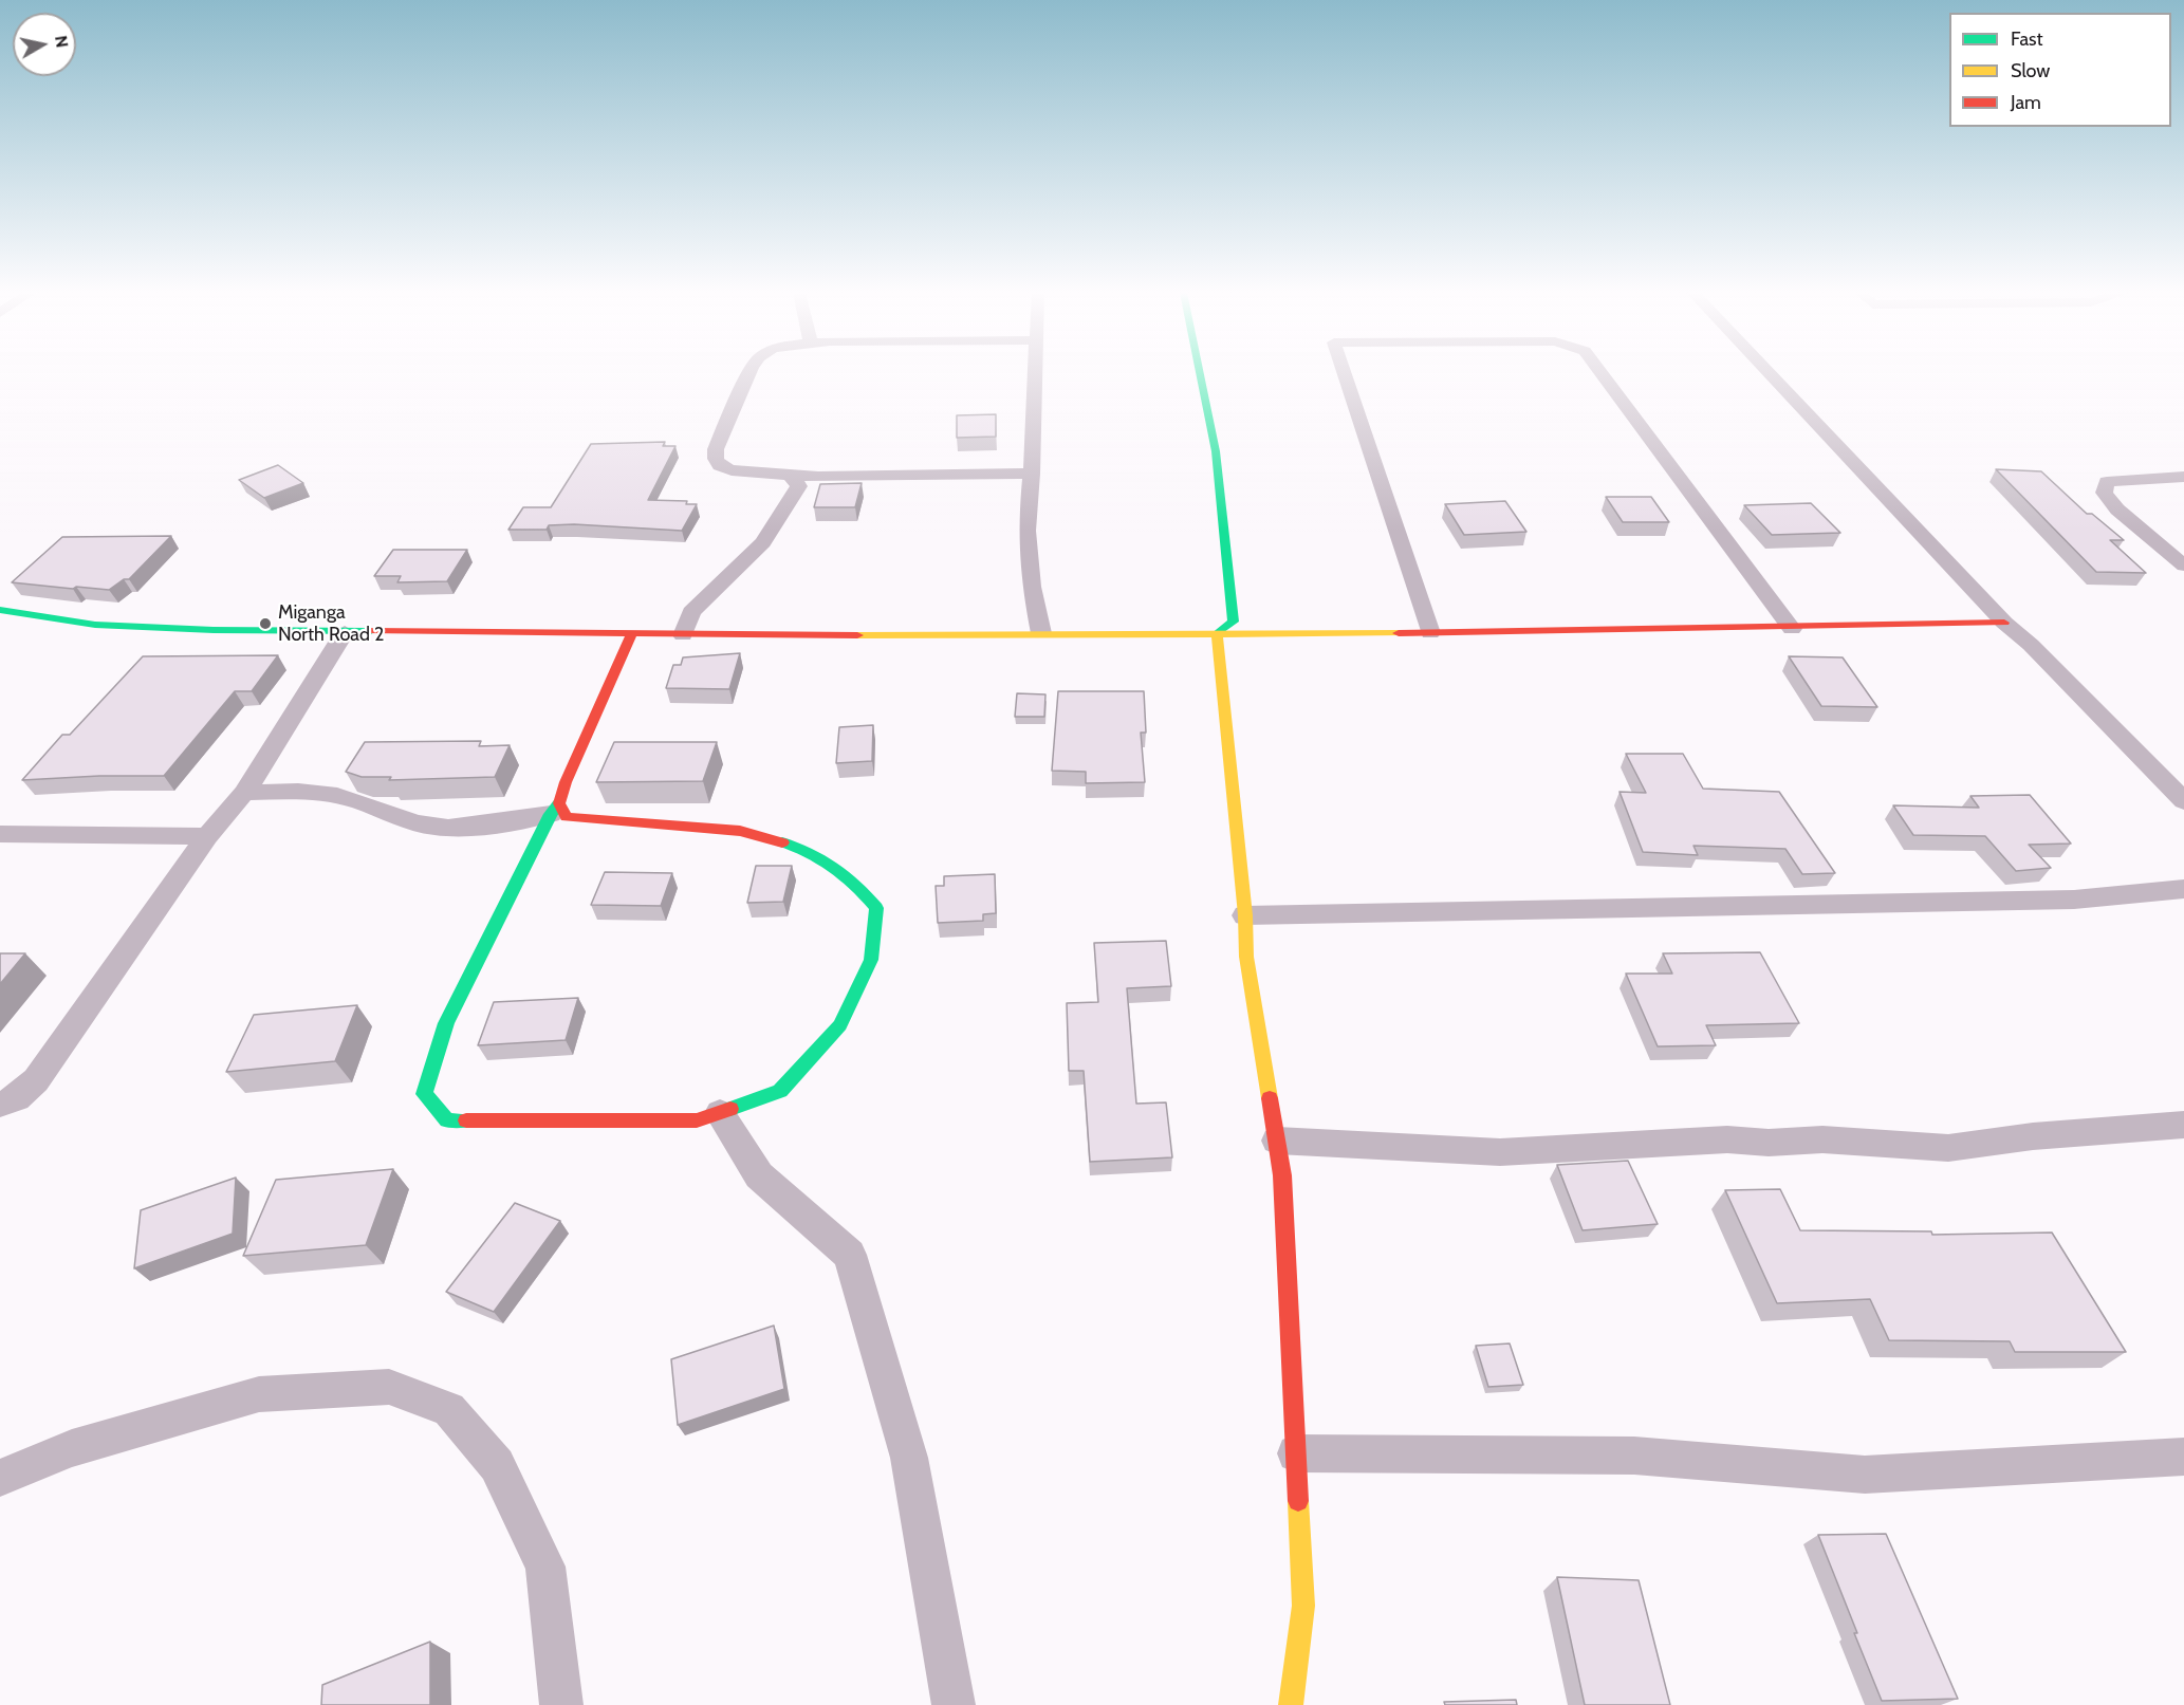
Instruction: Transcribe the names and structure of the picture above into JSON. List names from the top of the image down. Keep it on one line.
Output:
{"places":["Miganga North Road 2"],"legend":["Fast","Slow","Jam"],"north":"right"}
